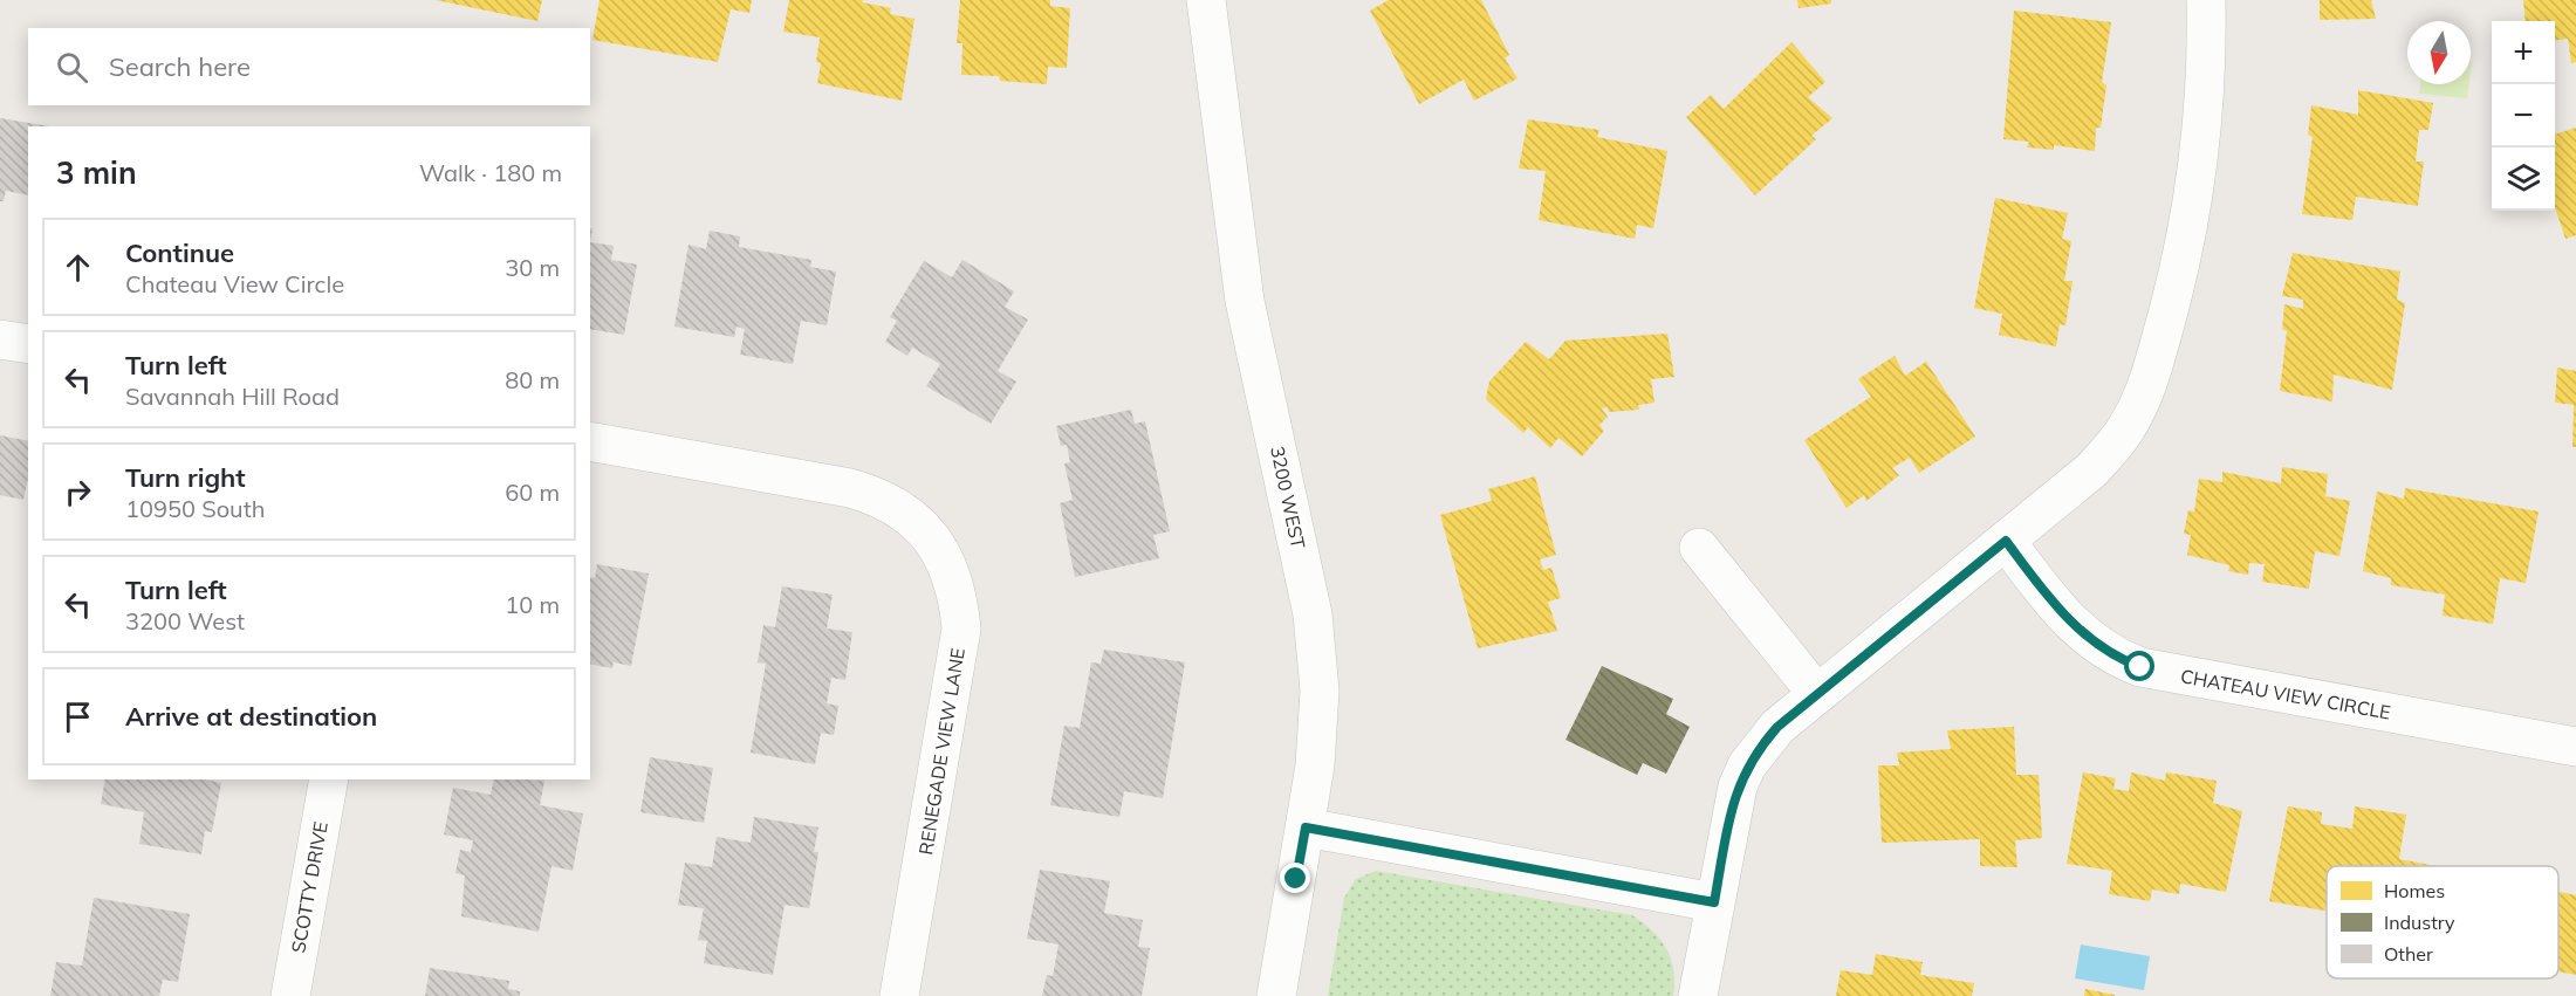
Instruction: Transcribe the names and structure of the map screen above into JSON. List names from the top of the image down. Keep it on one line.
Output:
{"streets":{"street":["3200 WEST","CHATEAU VIEW CIRCLE","RENEGADE VIEW LANE","SCOTTY DRIVE"]},"legend":["Homes","Industry","Other"],"north":"bottom","page":{"map_buttons":["+","−"],"search":"Search here","heading":["3 min","Walk · 180 m"],"list":[["Continue","Chateau View Circle","30 m"],["Turn left","Savannah Hill Road","80 m"],["Turn right","10950 South","60 m"],["Turn left","3200 West","10 m"],"Arrive at destination"]}}
